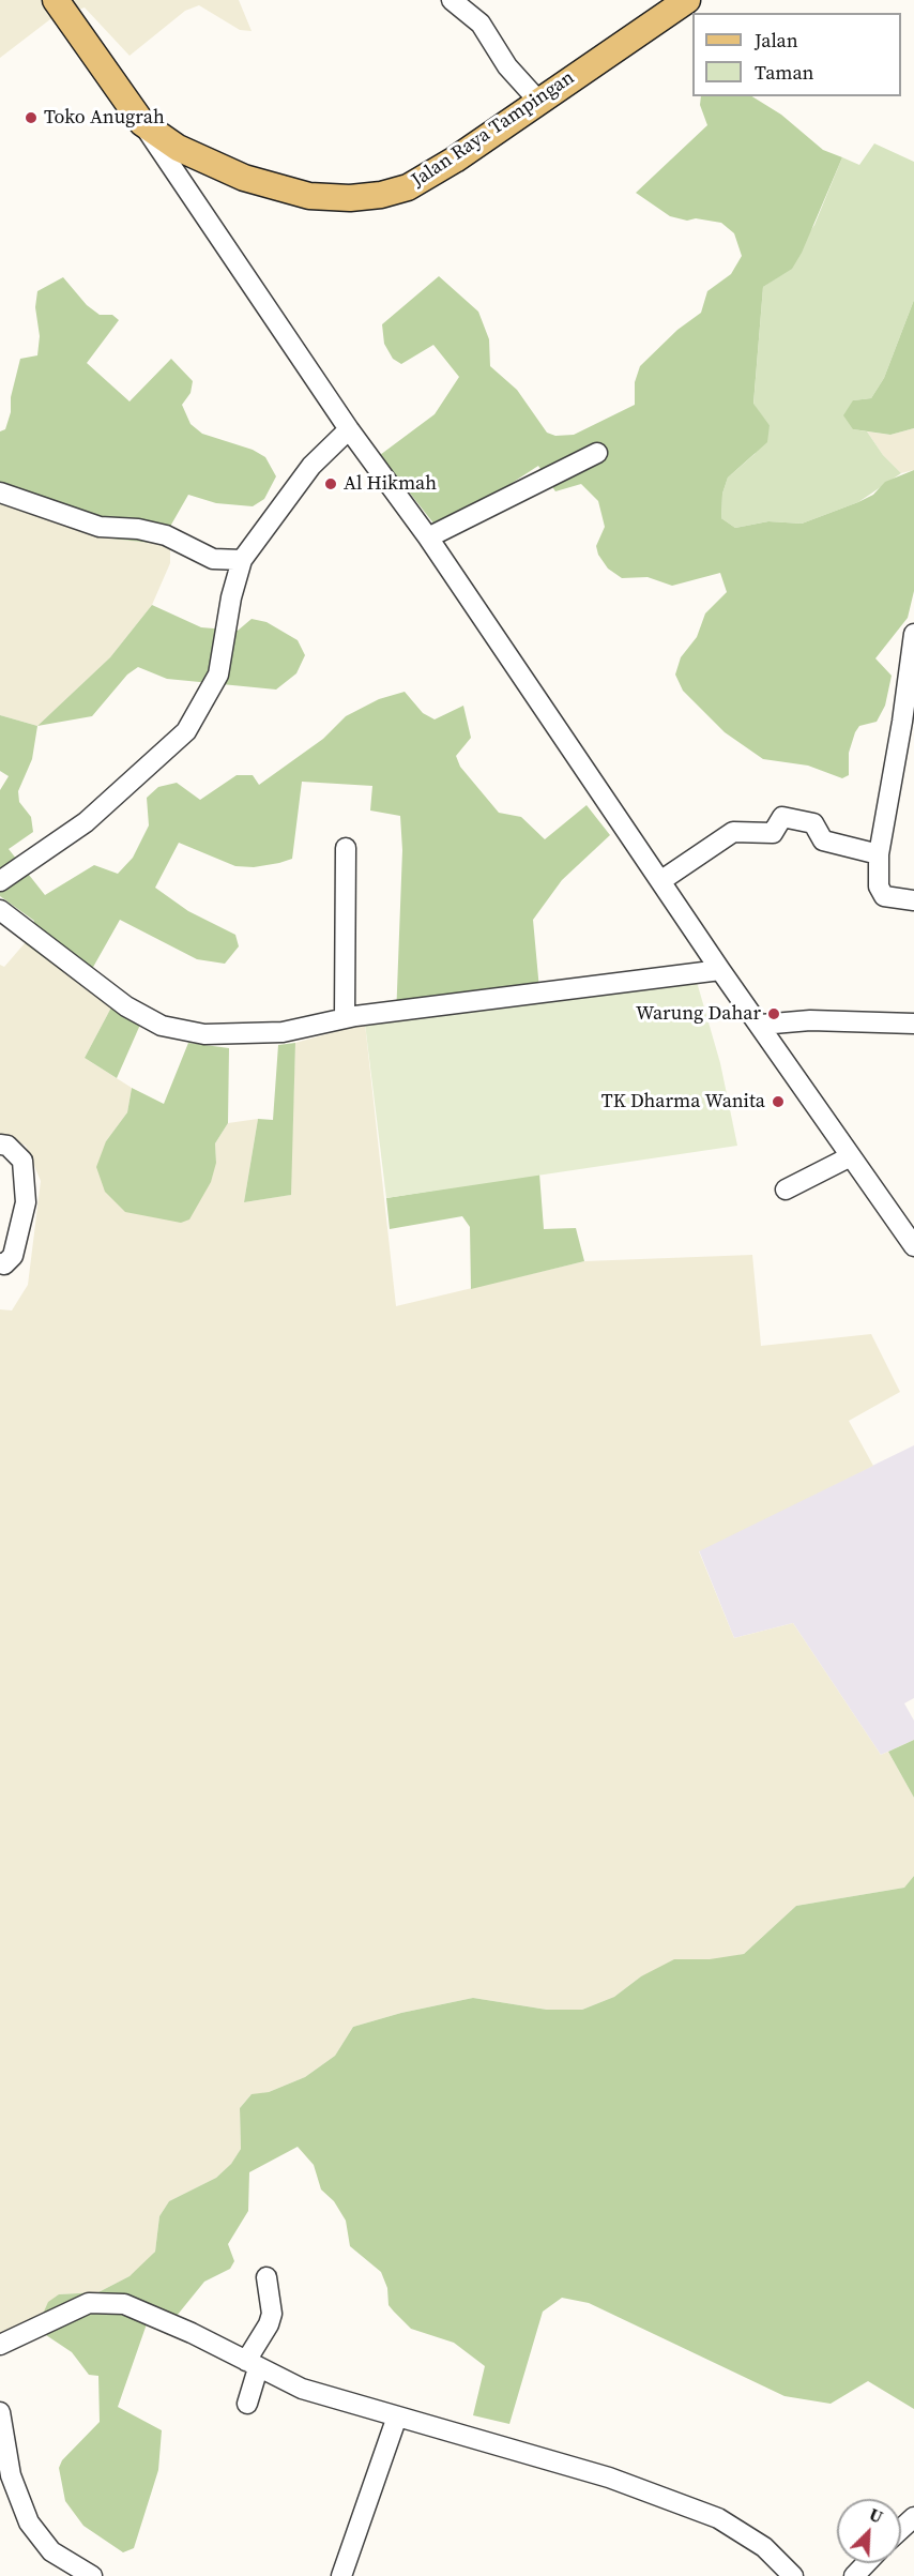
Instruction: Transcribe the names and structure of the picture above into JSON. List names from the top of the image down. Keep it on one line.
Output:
{"streets":{"main road":["Jalan Raya Tampingan"]},"places":["Toko Anugrah","Al Hikmah","Warung Dahar","TK Dharma Wanita"],"legend":["Jalan","Taman"],"north":"top right"}
